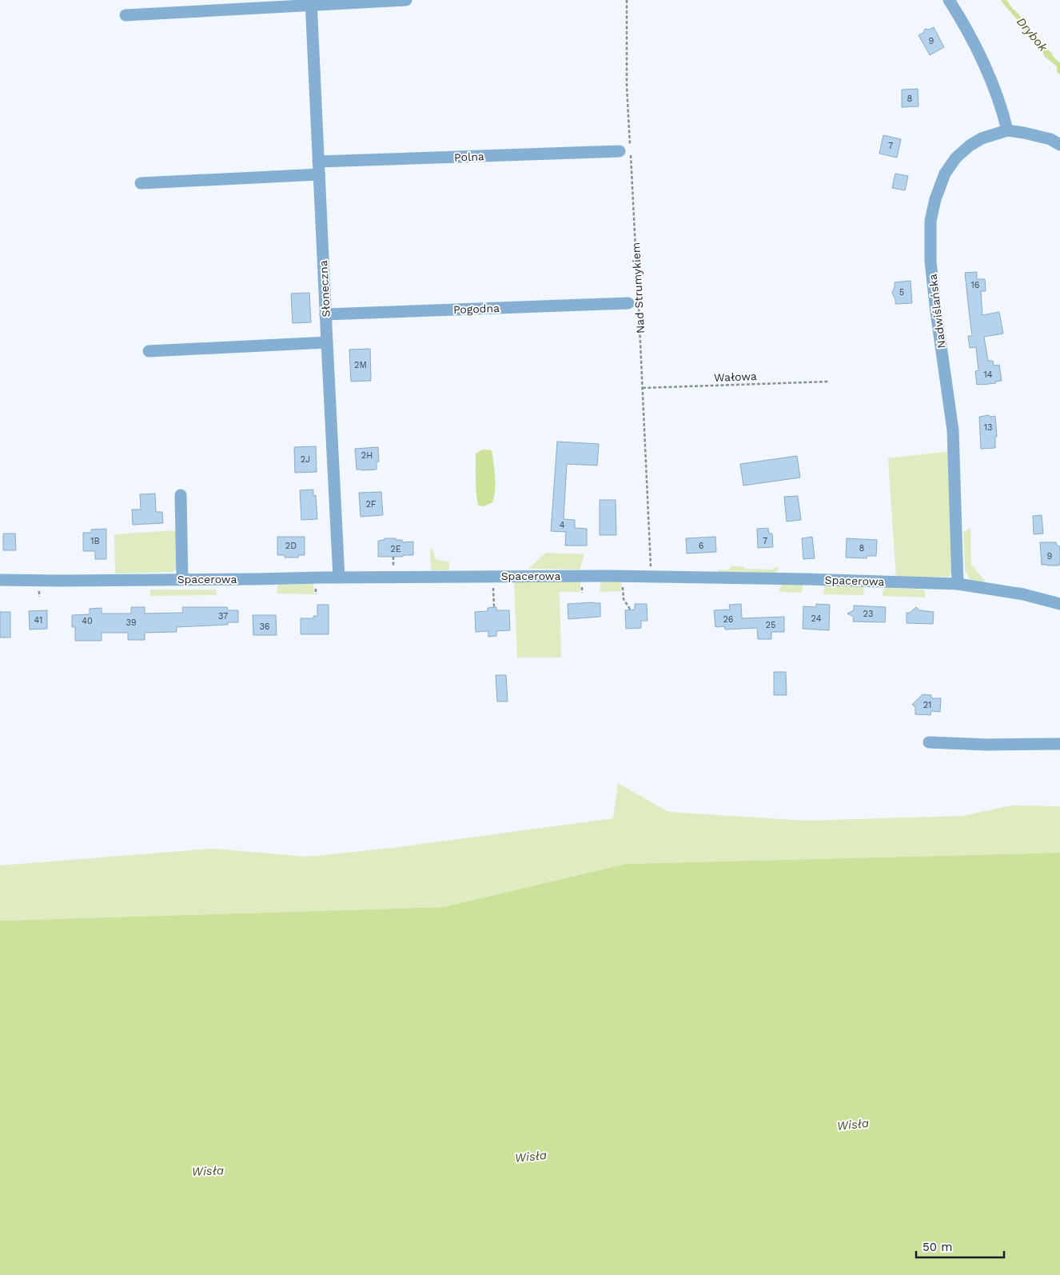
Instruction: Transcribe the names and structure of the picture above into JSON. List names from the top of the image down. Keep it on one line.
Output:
{"streets":{"street":["Polna","Słoneczna","Pogodna","Nadwiślańska","Spacerowa"],"path":["Nad Strumykiem","Wałowa"]},"crossings":[["Polna","Słoneczna"],["Nad Strumykiem","Pogodna"],["Nad Strumykiem","Wałowa"],["Nad Strumykiem","Spacerowa"],["Słoneczna","Pogodna"],["Słoneczna","Spacerowa"],["Nadwiślańska","Spacerowa"]],"water":["Drybok","Wisła"],"house_numbers":["9","8","7","16","5","2M","14","13","2H","2J","2F","4","1B","7","2D","6","8","2E","9","23","37","24","26","41","40","39","25","36","21"],"scale_bar":"50 m"}
